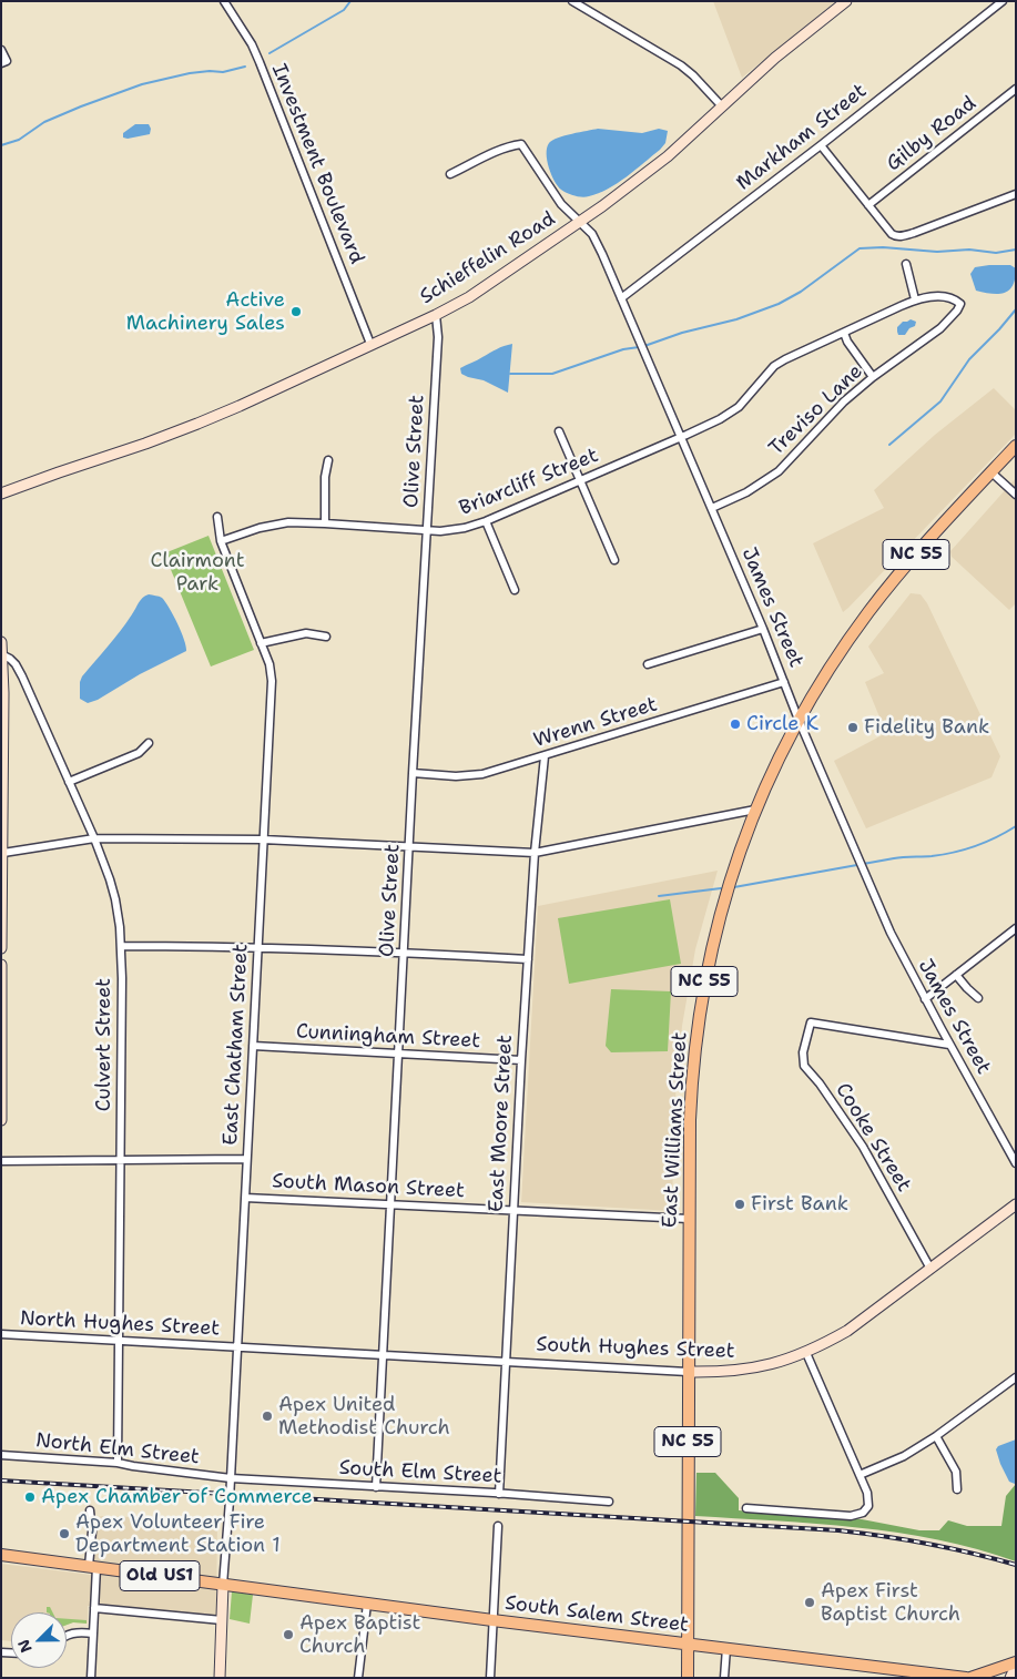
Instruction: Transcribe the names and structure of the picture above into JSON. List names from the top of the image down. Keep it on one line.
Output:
{"streets":{"main road":["NC 55","East Williams Street","Old US1","South Salem Street"],"street":["Gilby Road","Markham Street","Investment Boulevard","Schieffelin Road","Treviso Lane","Olive Street","Briarcliff Street","James Street","Wrenn Street","Cunningham Street","Culvert Street","East Chatham Street","East Moore Street","Cooke Street","South Mason Street","North Hughes Street","South Hughes Street","North Elm Street","South Elm Street"]},"crossings":[["Markham Street","James Street"],["Investment Boulevard","Schieffelin Road"],["Schieffelin Road","Olive Street"],["Schieffelin Road","James Street"],["Treviso Lane","Briarcliff Street"],["Treviso Lane","James Street"],["Olive Street","Briarcliff Street"],["Olive Street","Wrenn Street"],["Olive Street","Cunningham Street"],["Olive Street","South Mason Street"],["Olive Street","South Hughes Street"],["Olive Street","South Elm Street"],["Briarcliff Street","James Street"],["Briarcliff Street","East Chatham Street"],["NC 55","East Williams Street"],["NC 55","South Salem Street"],["James Street","Wrenn Street"],["James Street","East Williams Street"],["James Street","Cooke Street"],["Wrenn Street","East Moore Street"],["Cunningham Street","East Chatham Street"],["Cunningham Street","East Moore Street"],["Culvert Street","North Hughes Street"],["Culvert Street","North Elm Street"],["East Chatham Street","South Mason Street"],["East Chatham Street","North Hughes Street"],["East Chatham Street","South Hughes Street"],["East Chatham Street","North Elm Street"],["East Chatham Street","South Elm Street"],["East Chatham Street","Old US1"],["East Chatham Street","South Salem Street"],["East Moore Street","South Mason Street"],["East Moore Street","South Hughes Street"],["East Moore Street","South Elm Street"],["East Williams Street","South Mason Street"],["East Williams Street","South Hughes Street"],["East Williams Street","South Salem Street"],["Cooke Street","South Hughes Street"],["North Hughes Street","South Hughes Street"],["North Elm Street","South Elm Street"],["Old US1","South Salem Street"]],"parks":["Clairmont Park"],"places":["Active Machinery Sales","Circle K","Fidelity Bank","First Bank","Apex United Methodist Church","Apex Chamber of Commerce","Apex Volunteer Fire Department Station 1","Apex First Baptist Church","Apex Baptist Church"],"north":"bottom left"}
